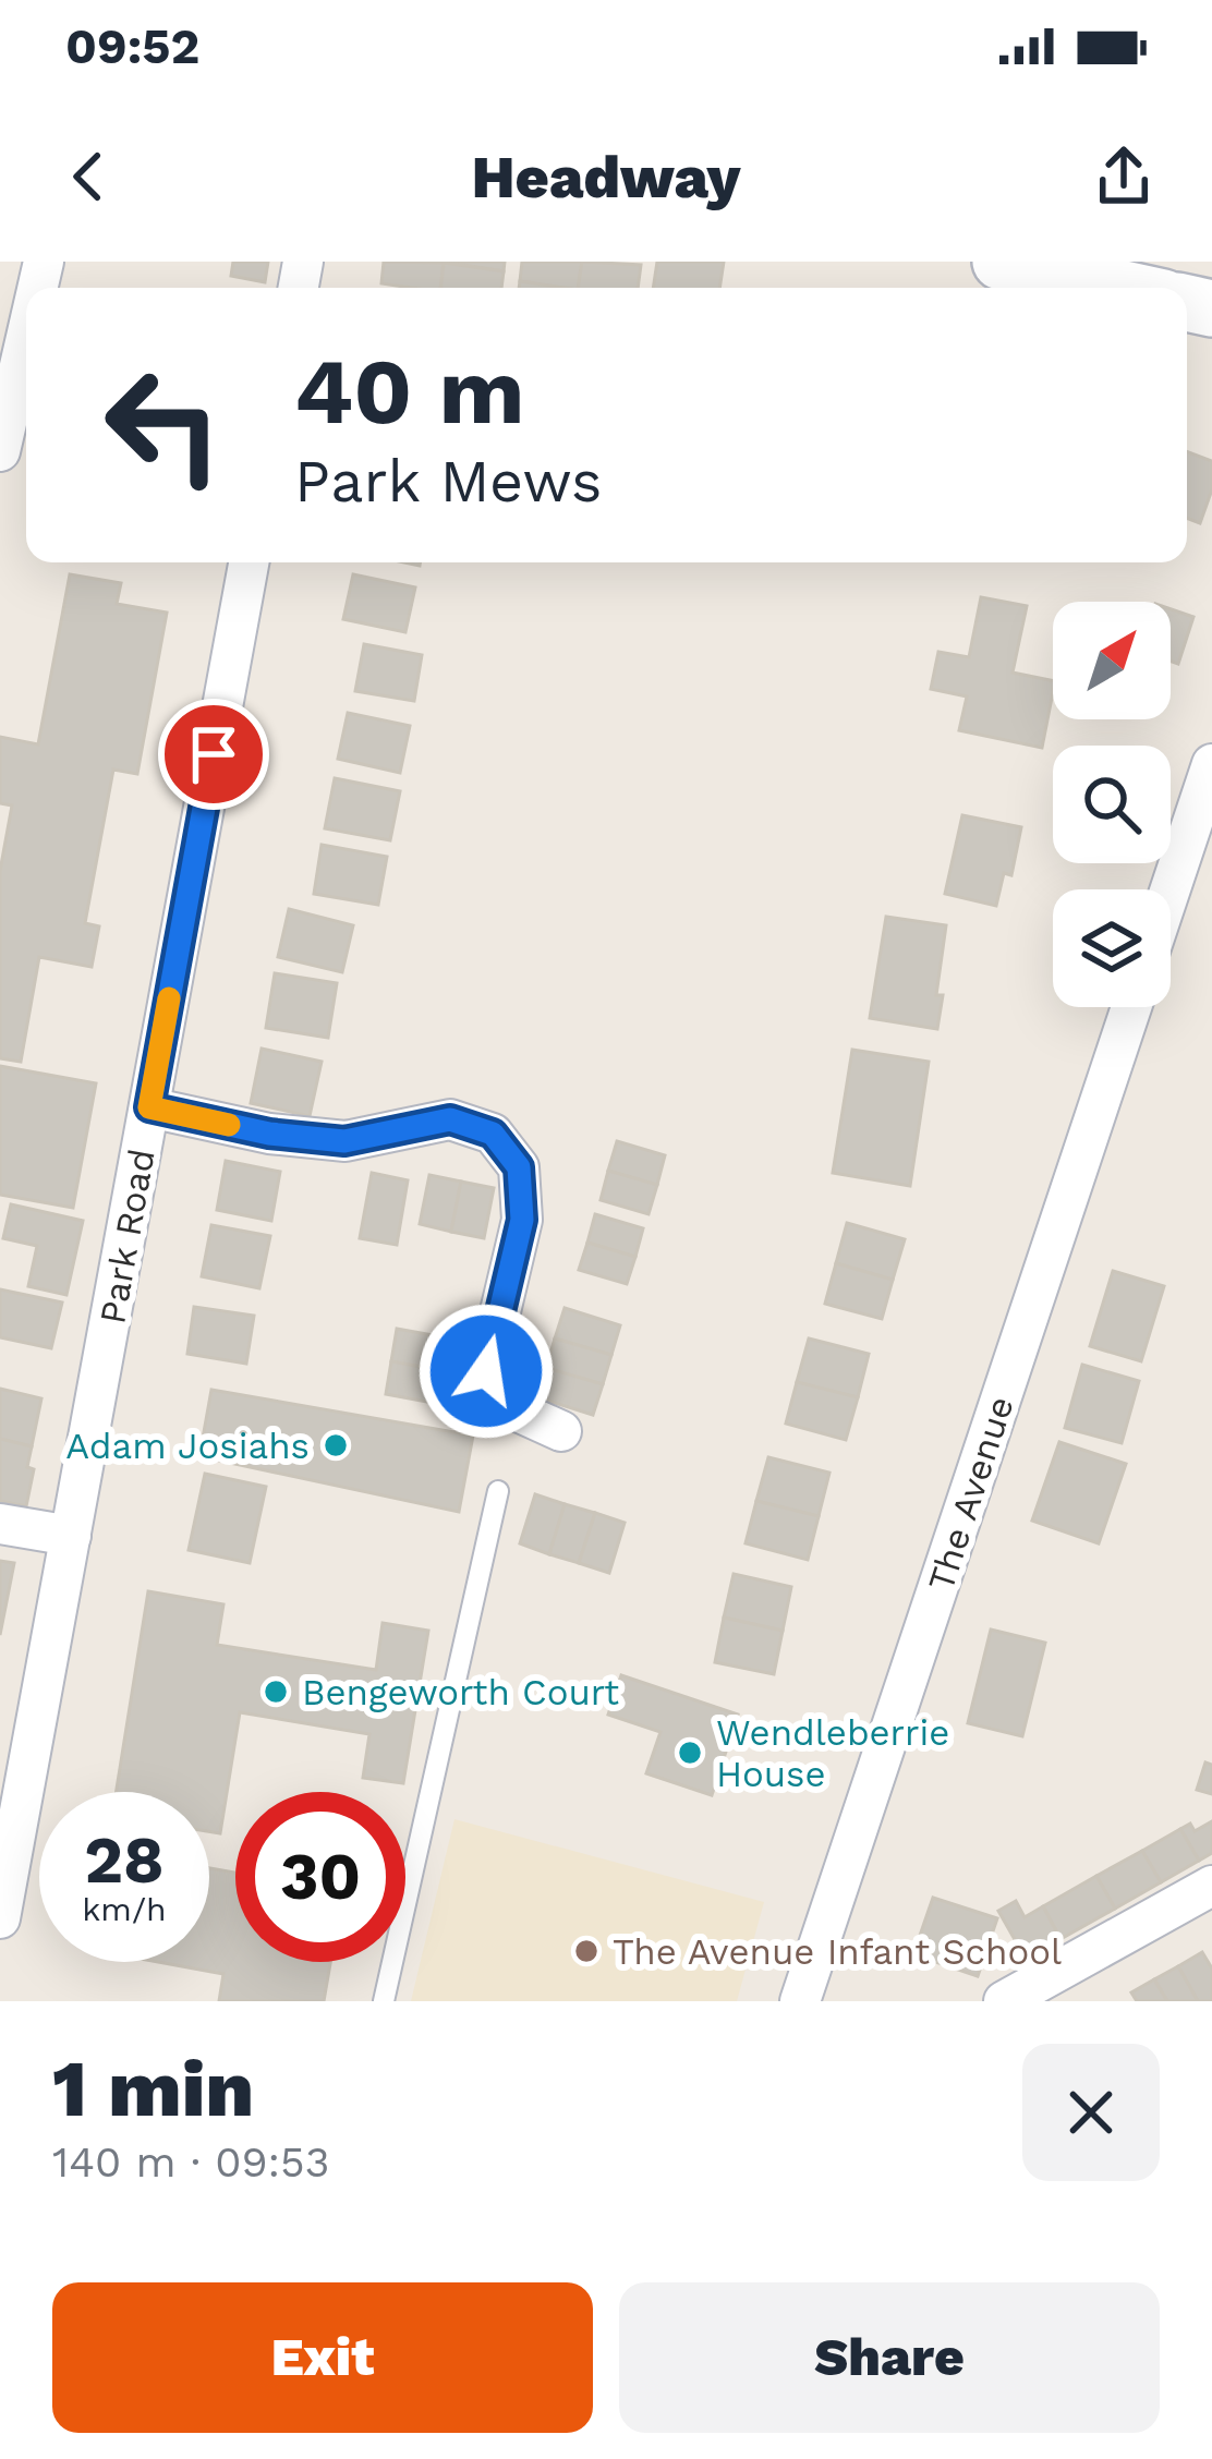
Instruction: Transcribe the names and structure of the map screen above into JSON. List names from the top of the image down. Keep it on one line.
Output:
{"streets":{"street":["Park Road","The Avenue"]},"places":["Adam Josiahs","Bengeworth Court","Wendleberrie House","The Avenue Infant School"],"north":"top right","page":{"status":"09:52","header":"Headway","turn":["40 m","Park Mews"],"speed":"28 km/h","limit":"30","heading":["1 min","140 m · 09:53"],"buttons":["Exit","Share"]}}
